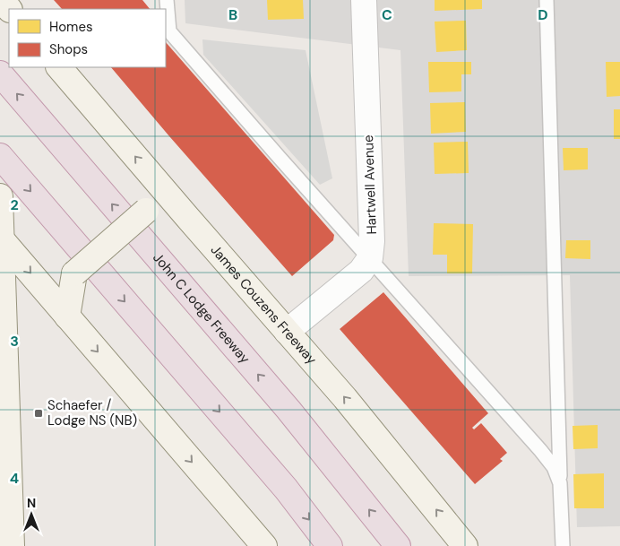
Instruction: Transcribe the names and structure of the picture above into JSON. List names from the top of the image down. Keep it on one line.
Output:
{"streets":{"highway":["John C Lodge Freeway"],"main road":["James Couzens Freeway"],"street":["Hartwell Avenue"]},"places":{"transit":["Schaefer / Lodge NS (NB)"]},"legend":["Homes","Shops"],"north":"top","grid":{"columns":["B","C","D"],"rows":["2","3","4"]}}
